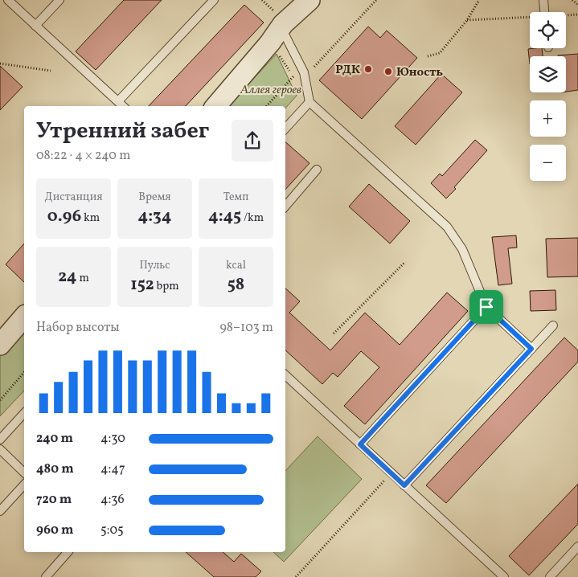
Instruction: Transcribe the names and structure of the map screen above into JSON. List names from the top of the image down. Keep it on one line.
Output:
{"parks":["Аллея героев"],"places":["РДК","Юность"],"page":{"map_buttons":["+","−"],"heading":["Утренний забег","08:22 · 4 × 240 m"],"stats":[["Дистанция","0.96 km"],["Время","4:34"],["Темп","4:45 /km"],["24 m"],["Пульс","152 bpm"],["kcal","58"]],"chart":["Набор высоты","98–103 m"],"list":[{"name":"240 m","note":"4:30"},{"name":"480 m","note":"4:47"},{"name":"720 m","note":"4:36"},{"name":"960 m","note":"5:05"}]}}
